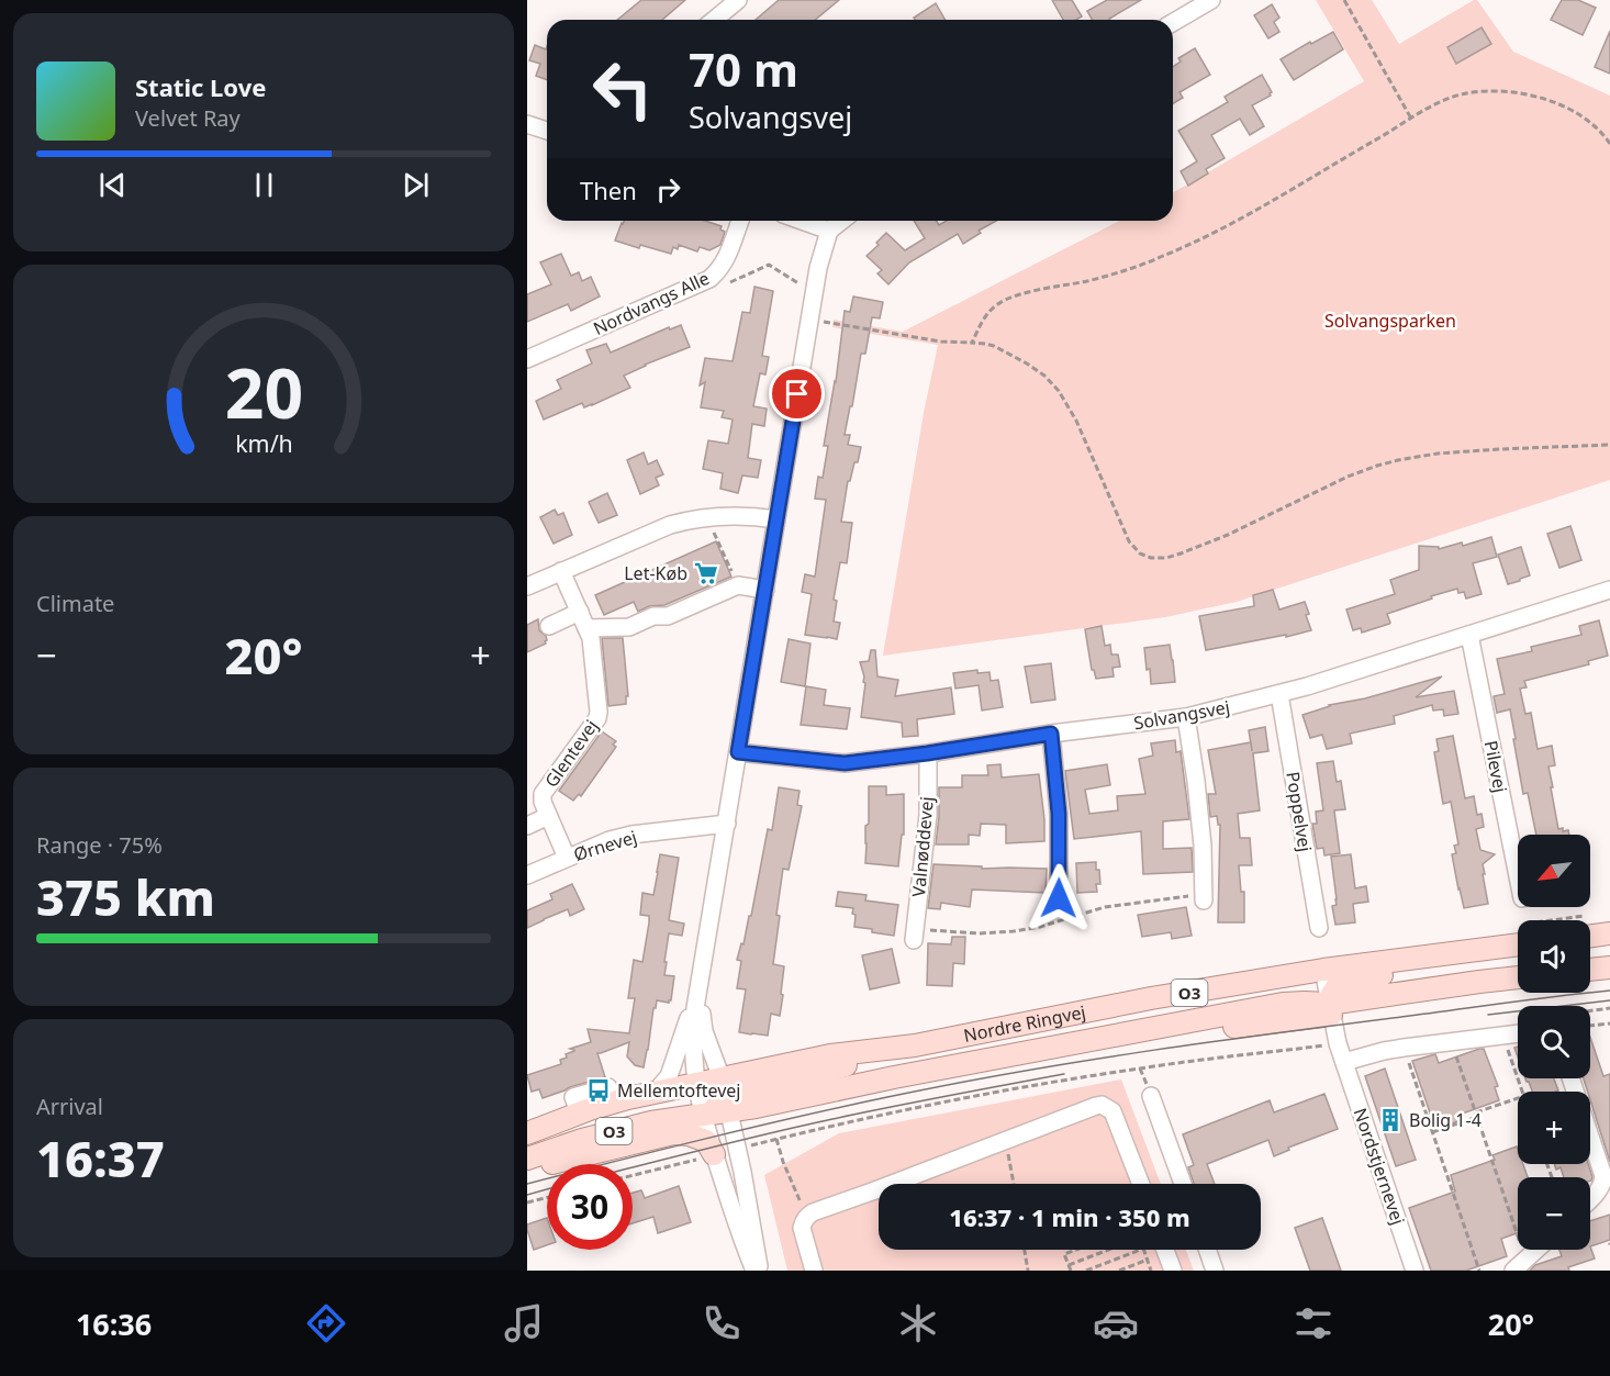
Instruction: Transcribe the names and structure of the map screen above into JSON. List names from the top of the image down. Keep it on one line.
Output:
{"streets":{"main road":["O3","Nordre Ringvej"],"street":["Nordvangs Alle","Solvangsvej","Glentevej","Pilevej","Poppelvej","Ørnevej","Valnøddevej","Nordstjernevej"]},"crossings":[["Solvangsvej","Pilevej"],["Solvangsvej","Poppelvej"],["Solvangsvej","Valnøddevej"],["Glentevej","Ørnevej"],["Nordre Ringvej","Nordstjernevej"]],"parks":["Solvangsparken"],"places":{"supermarket":["Let-Køb"],"bus stop":["Mellemtoftevej"],"building":["Bolig 1-4"]},"north":"bottom left","page":{"turn":["70 m","Solvangsvej"],"song":["Static Love","Velvet Ray"],"then":"Then","tile":["Climate",["Range · 75%","375 km"],["Arrival","16:37"]],"heat":["−","20°","+"],"map_buttons":["+","−"],"limit":"30","trip":"16:37 · 1 min · 350 m","tabs":["16:36","20°"],"gauge":["20","km/h"]}}
